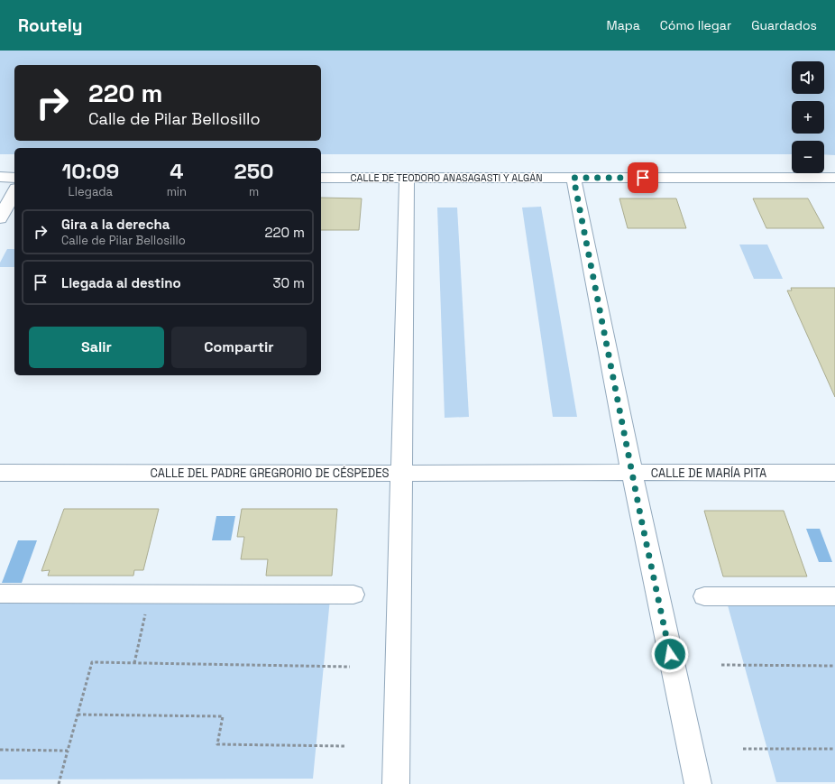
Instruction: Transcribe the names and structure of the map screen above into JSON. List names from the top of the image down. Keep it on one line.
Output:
{"streets":{"street":["CALLE DE TEODORO ANASAGASTI Y ALGÁN","CALLE DEL PADRE GREGRORIO DE CÉSPEDES","CALLE DE MARÍA PITA"]},"crossings":[["CALLE DEL PADRE GREGRORIO DE CÉSPEDES","CALLE DE MARÍA PITA"]],"page":{"header":"Routely","nav":["Mapa","Cómo llegar","Guardados"],"map_buttons":["+","−"],"turn":["220 m","Calle de Pilar Bellosillo"],"eta":["10:09","Llegada","4","min","250","m"],"list":[{"name":"Gira a la derecha","note":"Calle de Pilar Bellosillo","value":"220 m"},{"name":"Llegada al destino","value":"30 m"}],"buttons":["Salir","Compartir"]}}
